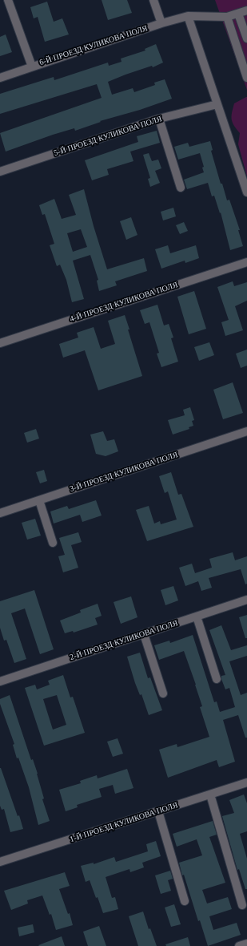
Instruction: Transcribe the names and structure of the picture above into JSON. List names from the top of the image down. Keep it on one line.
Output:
{"streets":{"street":["6-Й ПРОЕЗД КУЛИКОВА ПОЛЯ","5-Й ПРОЕЗД КУЛИКОВА ПОЛЯ","4-Й ПРОЕЗД КУЛИКОВА ПОЛЯ","3-Й ПРОЕЗД КУЛИКОВА ПОЛЯ","2-Й ПРОЕЗД КУЛИКОВА ПОЛЯ","1-Й ПРОЕЗД КУЛИКОВА ПОЛЯ"]}}
